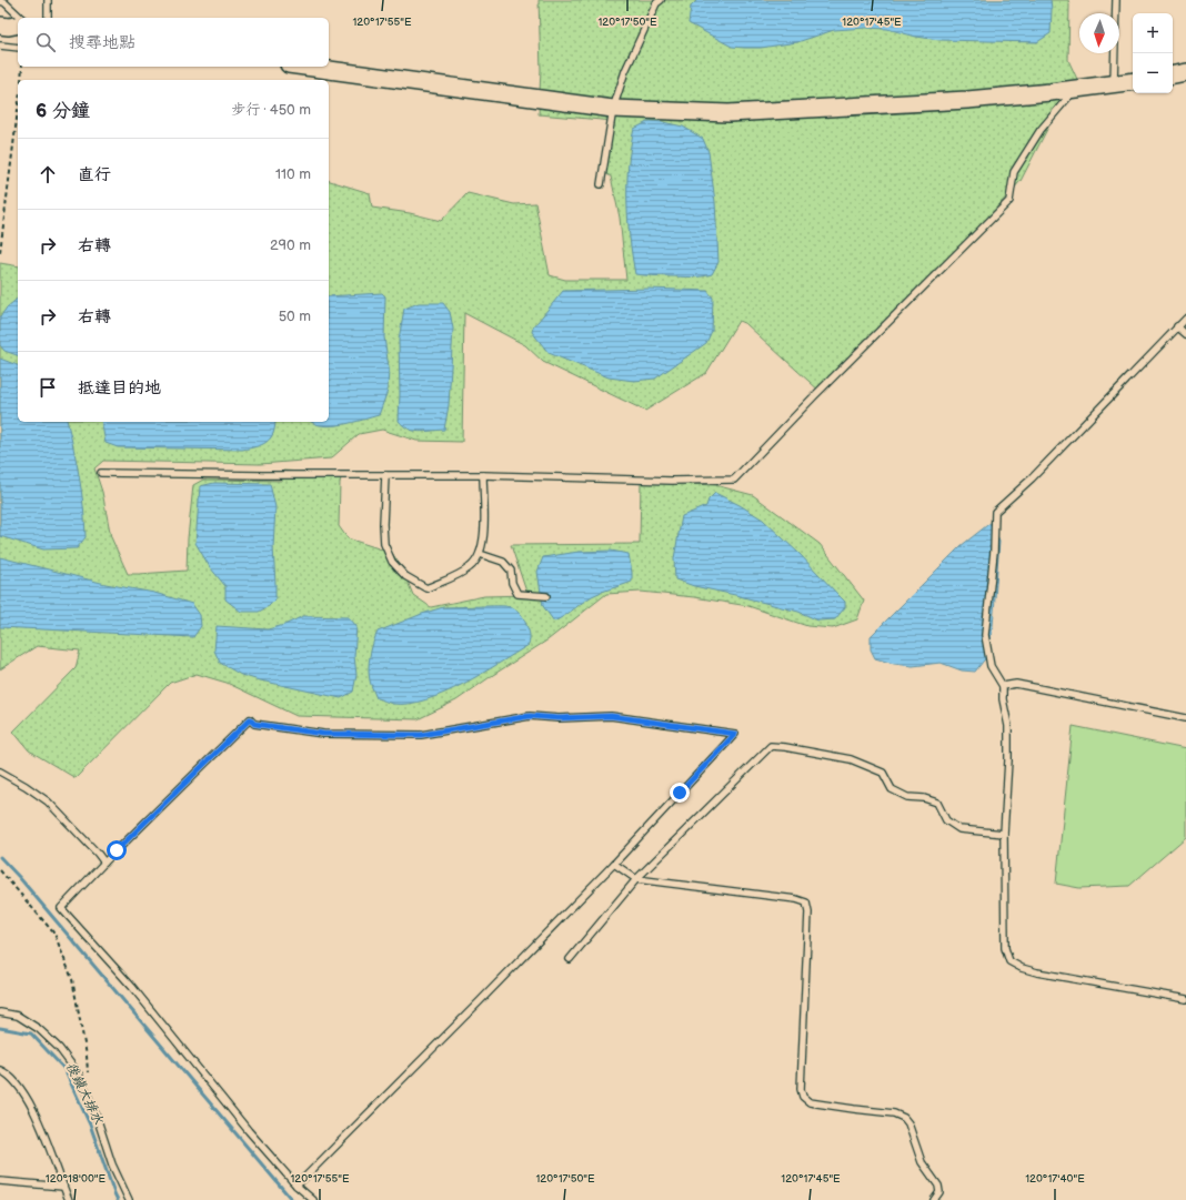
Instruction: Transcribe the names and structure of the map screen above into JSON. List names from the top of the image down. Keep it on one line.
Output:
{"water":["後鎮大排水"],"north":"bottom","page":{"map_buttons":["+","−"],"search":"搜尋地點","heading":["6 分鐘","步行 · 450 m"],"list":[["直行","110 m"],["右轉","290 m"],["右轉","50 m"],"抵達目的地"]},"coordinates":["120°17'55\"E","120°17'50\"E","120°17'45\"E","120°18'00\"E","120°17'40\"E"]}
